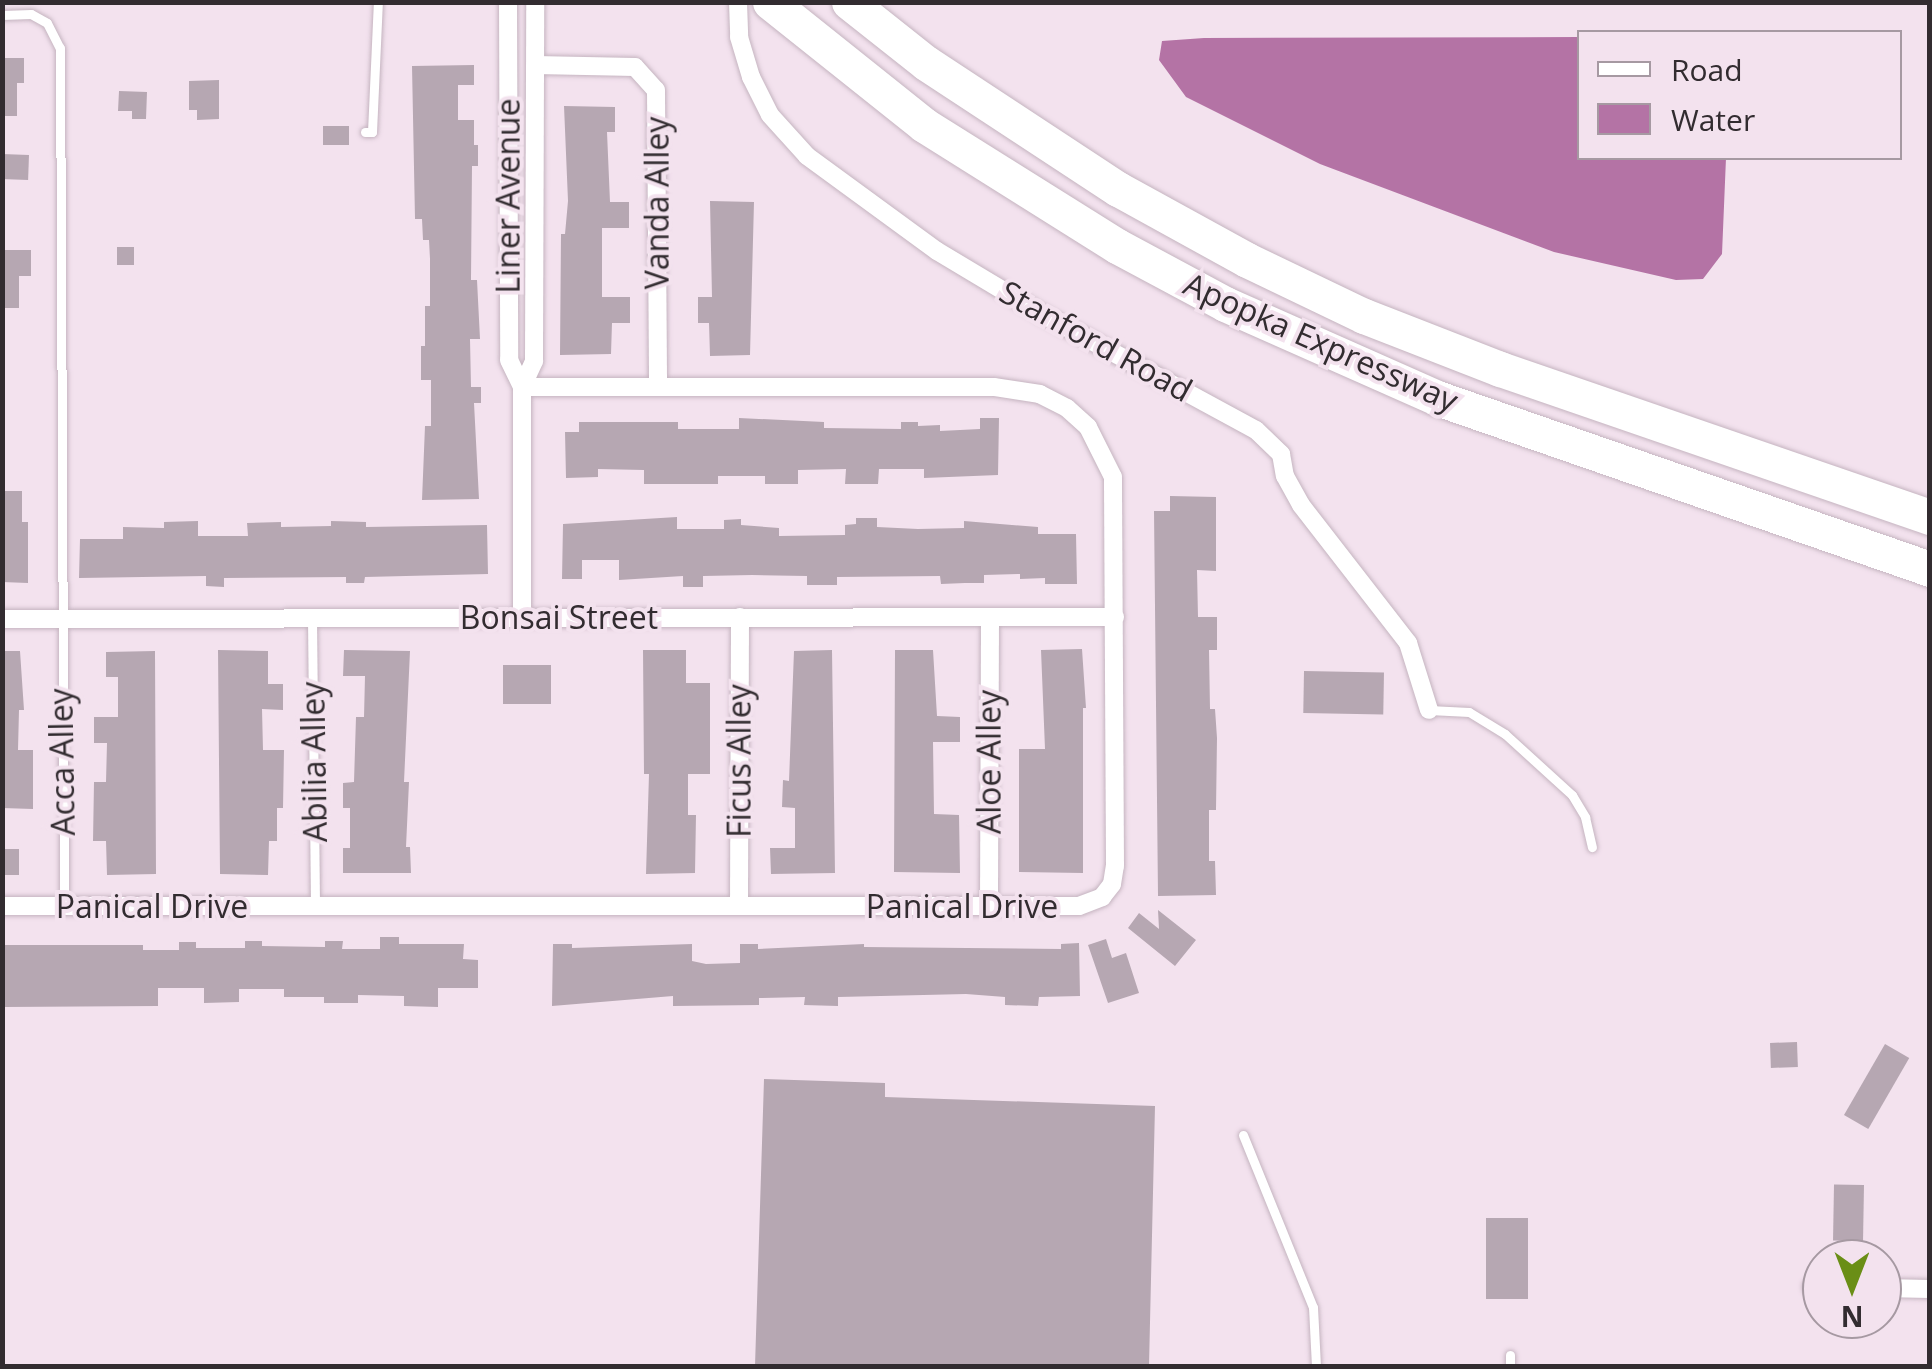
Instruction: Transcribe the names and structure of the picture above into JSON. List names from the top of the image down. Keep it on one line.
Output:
{"streets":{"highway":["Apopka Expressway"],"street":["Liner Avenue","Vanda Alley","Stanford Road","Bonsai Street","Ficus Alley","Aloe Alley","Panical Drive"],"lane":["Acca Alley","Abilia Alley"]},"crossings":[["Liner Avenue","Vanda Alley"],["Liner Avenue","Bonsai Street"],["Liner Avenue","Panical Drive"],["Vanda Alley","Panical Drive"],["Bonsai Street","Ficus Alley"],["Bonsai Street","Acca Alley"],["Bonsai Street","Abilia Alley"],["Bonsai Street","Aloe Alley"],["Bonsai Street","Panical Drive"],["Ficus Alley","Panical Drive"],["Acca Alley","Panical Drive"],["Abilia Alley","Panical Drive"],["Aloe Alley","Panical Drive"]],"legend":["Road","Water"],"north":"bottom"}
